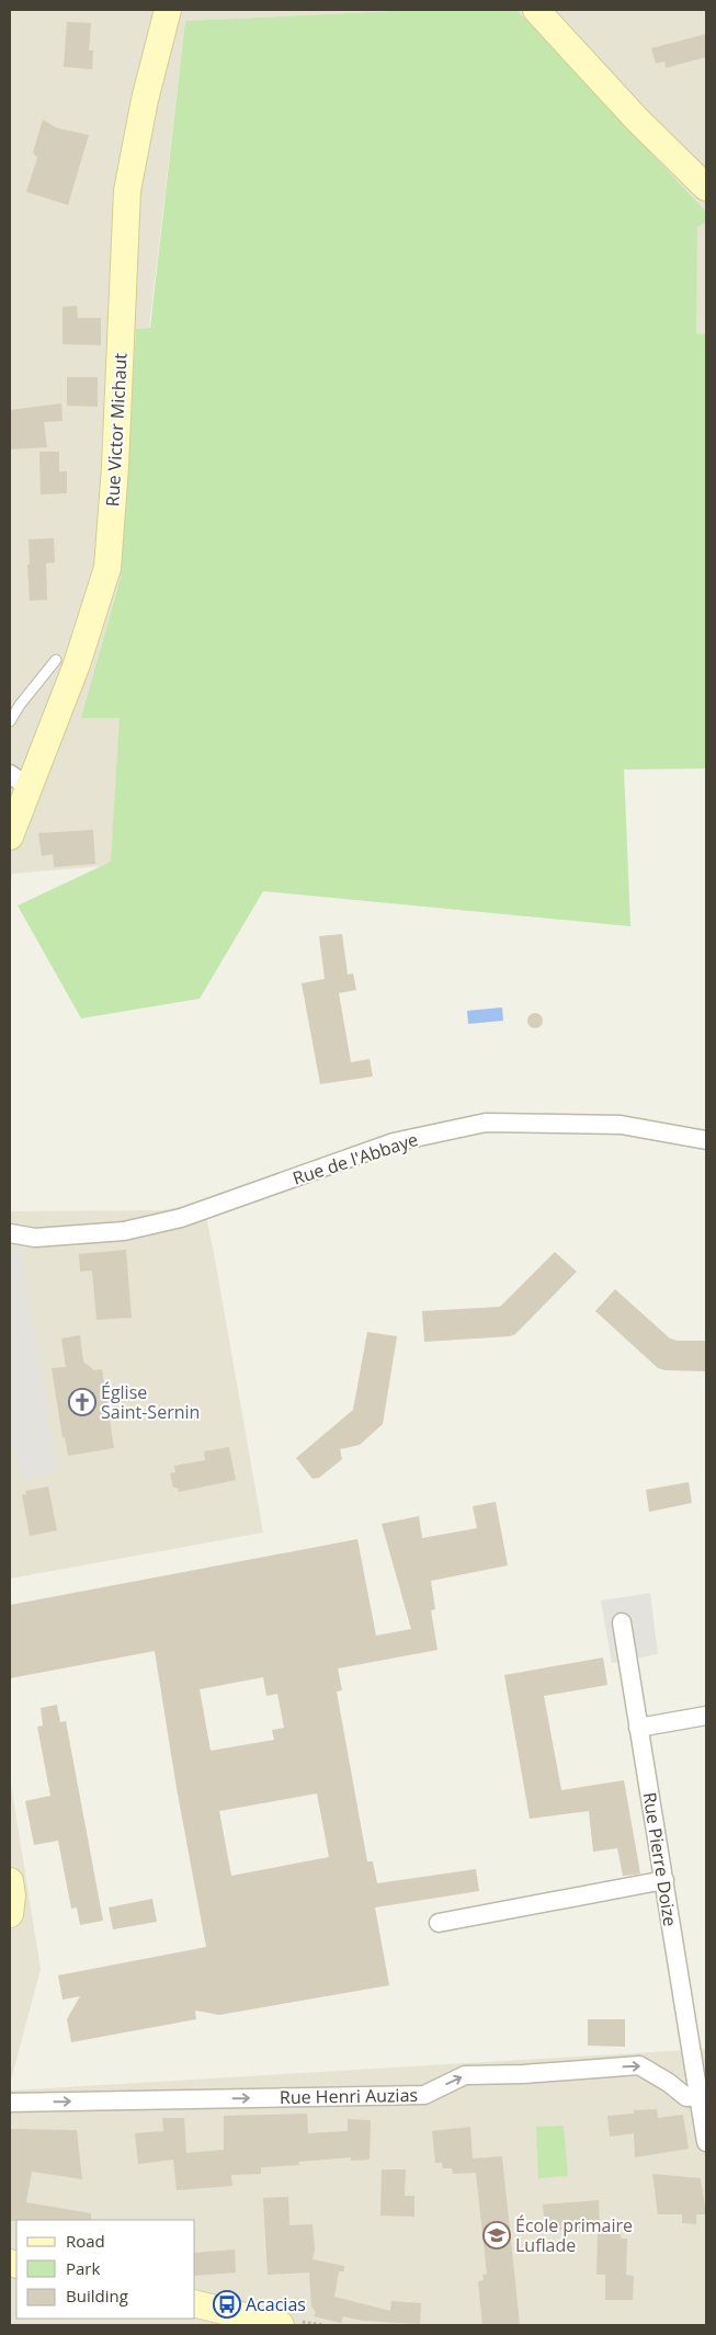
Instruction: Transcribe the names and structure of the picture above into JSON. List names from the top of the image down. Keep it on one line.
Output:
{"streets":{"street":["Rue Victor Michaut","Rue de l'Abbaye","Rue Pierre Doize","Rue Henri Auzias"]},"crossings":[["Rue Pierre Doize","Rue Henri Auzias"]],"one_way":["Rue Henri Auzias"],"places":{"church":["Église Saint-Sernin"],"school or university":["École primaire Luflade"],"bus stop":["Acacias"]},"legend":["Road","Park","Building"]}
